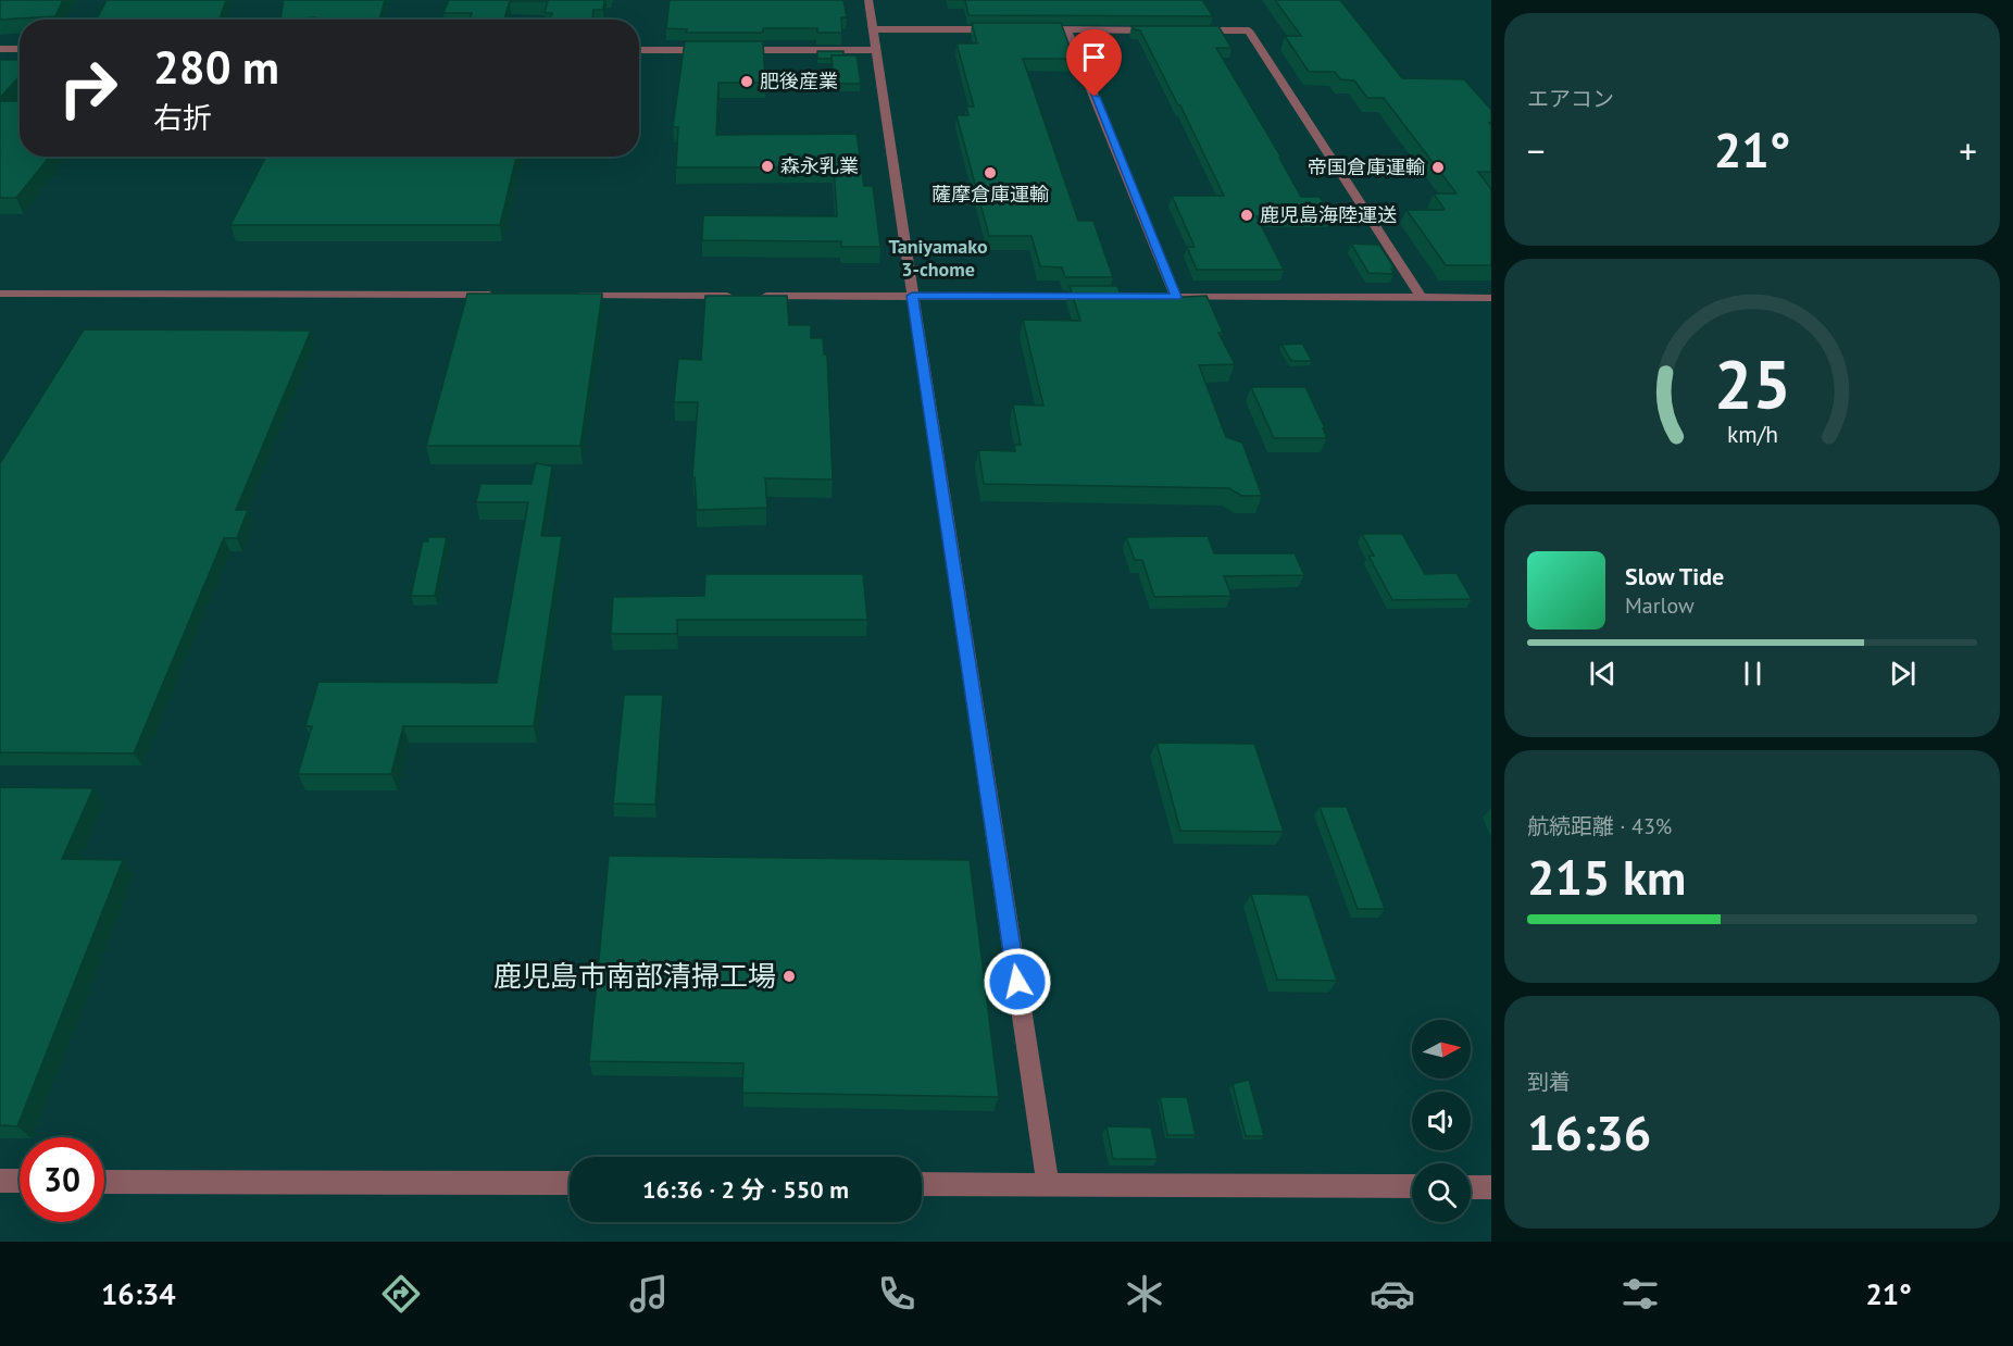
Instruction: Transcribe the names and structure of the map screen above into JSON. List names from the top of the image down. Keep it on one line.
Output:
{"districts":["Taniyamako 3-chome"],"places":["肥後産業","森永乳業","帝国倉庫運輸","薩摩倉庫運輸","鹿児島海陸運送","鹿児島市南部清掃工場"],"north":"right","page":{"tile":["エアコン",["航続距離 · 43%","215 km"],["到着","16:36"]],"turn":["280 m","右折"],"heat":["−","21°","+"],"song":["Slow Tide","Marlow"],"limit":"30","trip":"16:36 · 2 分 · 550 m","tabs":["16:34","21°"],"gauge":["25","km/h"]}}
